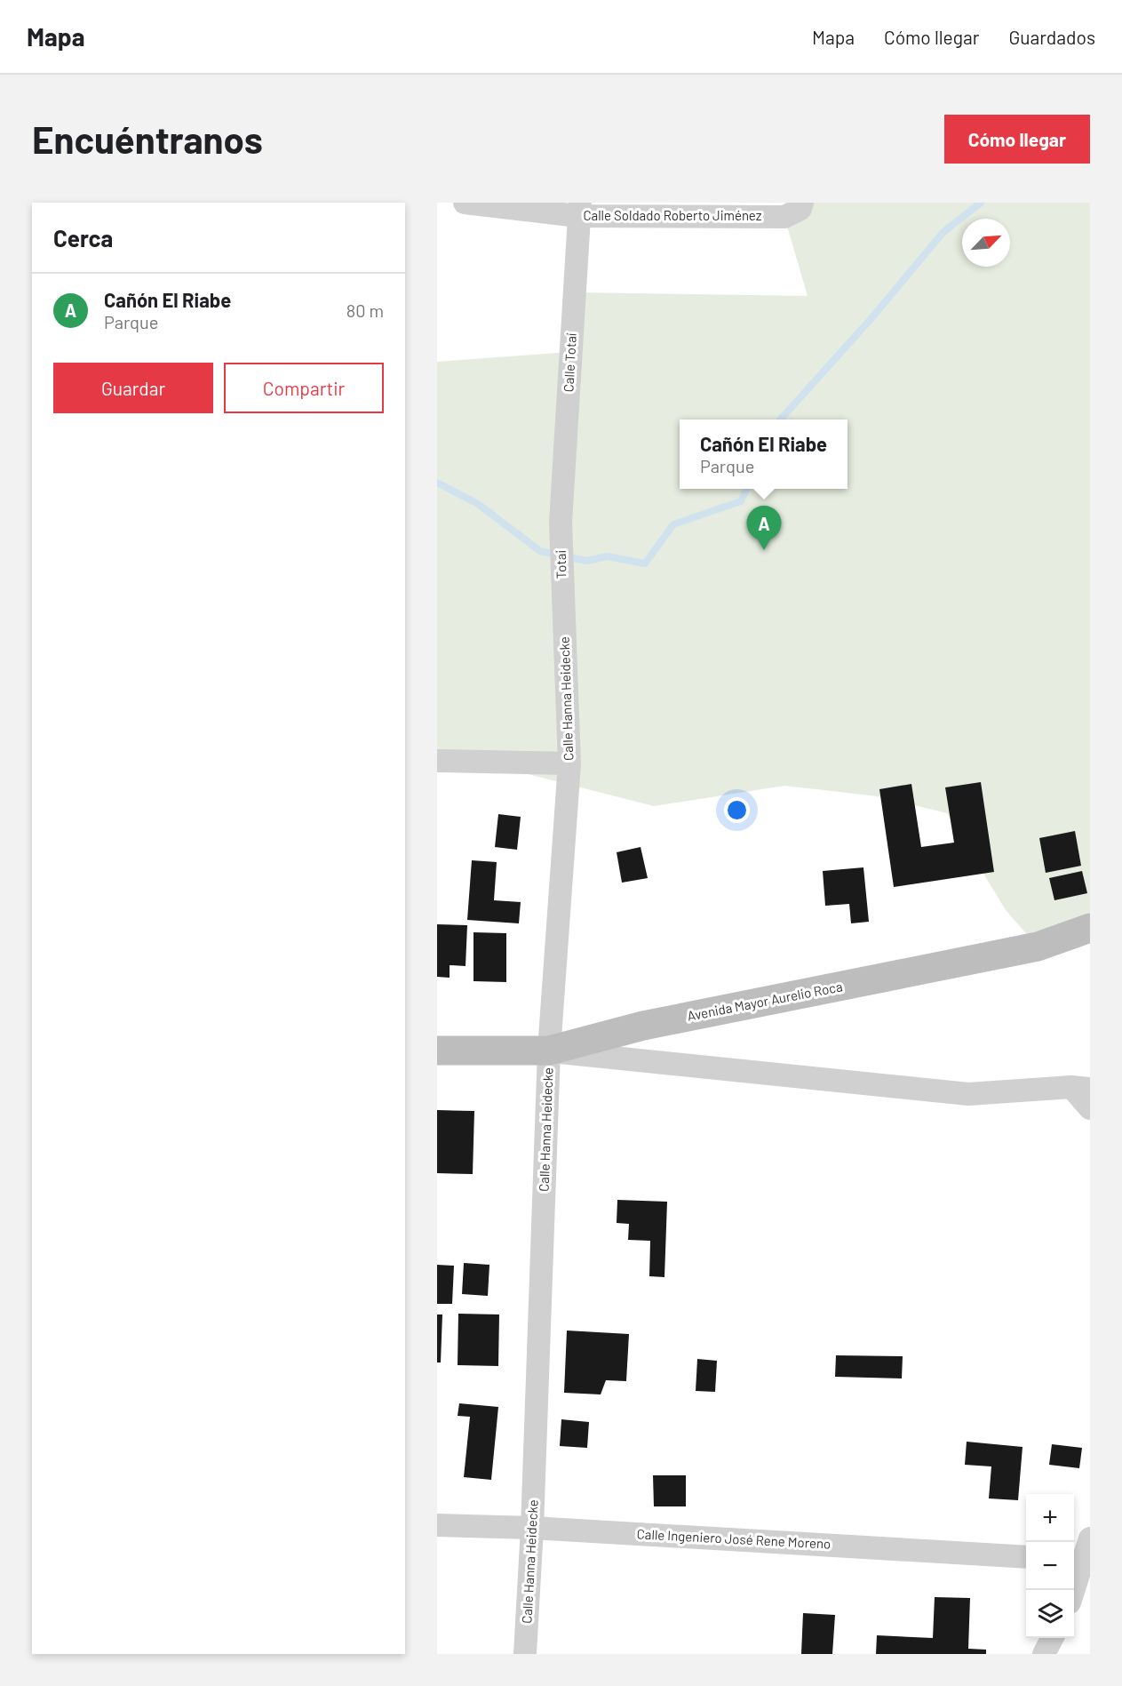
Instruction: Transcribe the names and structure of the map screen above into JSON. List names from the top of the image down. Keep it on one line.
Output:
{"streets":{"main road":["Avenida Mayor Aurelio Roca"],"street":["Calle Soldado Roberto Jiménez","Calle Totaí","Totai","Calle Hanna Heidecke","Calle Ingeniero José Rene Moreno"]},"crossings":[["Calle Soldado Roberto Jiménez","Calle Totaí"],["Calle Totaí","Totai"],["Totai","Calle Hanna Heidecke"],["Calle Hanna Heidecke","Avenida Mayor Aurelio Roca"],["Calle Hanna Heidecke","Calle Ingeniero José Rene Moreno"]],"north":"top right","page":{"header":"Mapa","nav":["Mapa","Cómo llegar","Guardados"],"buttons":["Cómo llegar",["Guardar","Compartir"]],"title":"Encuéntranos","heading":"Cerca","list":[{"mark":"A","name":"Cañón El Riabe","note":"Parque","value":"80 m"}],"popup":["Cañón El Riabe","Parque"],"pins":"A","map_buttons":["+","−"]}}
